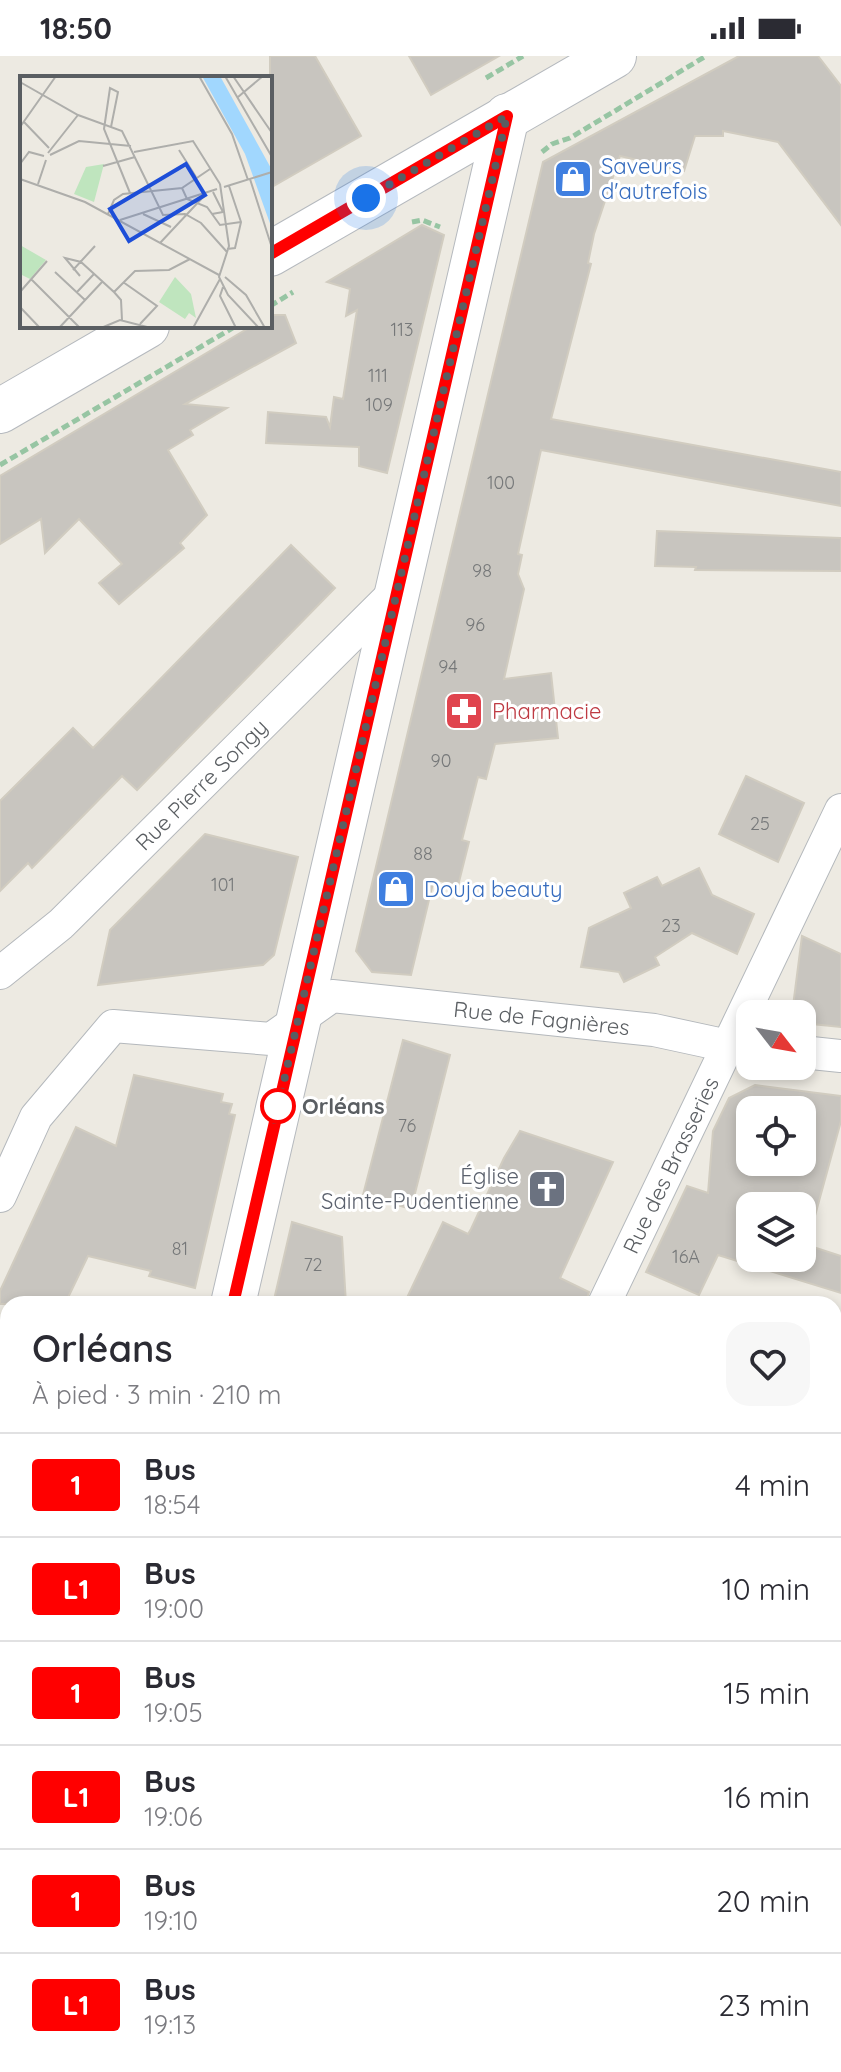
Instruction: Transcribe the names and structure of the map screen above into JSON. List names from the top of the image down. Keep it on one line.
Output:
{"streets":{"street":["Rue Pierre Songy","Rue de Fagnières","Rue des Brasseries"]},"places":{"shop":["Saveurs d'autrefois","Douja beauty"],"pharmacy":["Pharmacie"],"other":["Orléans"],"church":["Église Sainte-Pudentienne"]},"lines":["bus line 1"],"house_numbers":["113","111","109","100","98","96","94","90","25","88","101","23","76","81","16A","72"],"north":"bottom right","page":{"status":"18:50","heading":["Orléans","À pied · 3 min · 210 m"],"list":[{"mark":"1","name":"Bus","note":"18:54","value":"4 min"},{"mark":"L1","name":"Bus","note":"19:00","value":"10 min"},{"mark":"1","name":"Bus","note":"19:05","value":"15 min"},{"mark":"L1","name":"Bus","note":"19:06","value":"16 min"},{"mark":"1","name":"Bus","note":"19:10","value":"20 min"},{"mark":"L1","name":"Bus","note":"19:13","value":"23 min"}]}}
